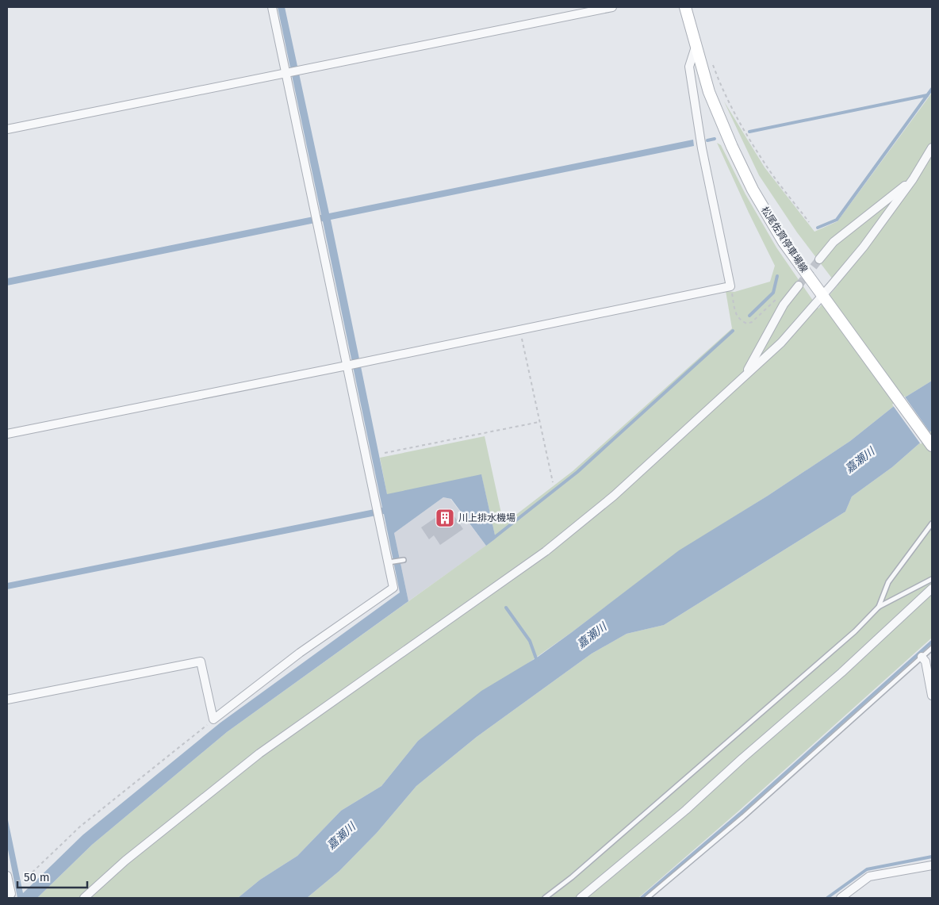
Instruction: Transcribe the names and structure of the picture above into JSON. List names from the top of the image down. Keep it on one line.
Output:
{"streets":{"main road":["松尾佐賀停車場線"]},"water":["嘉瀬川"],"places":{"building":["川上排水機場"]},"scale_bar":"50 m"}
